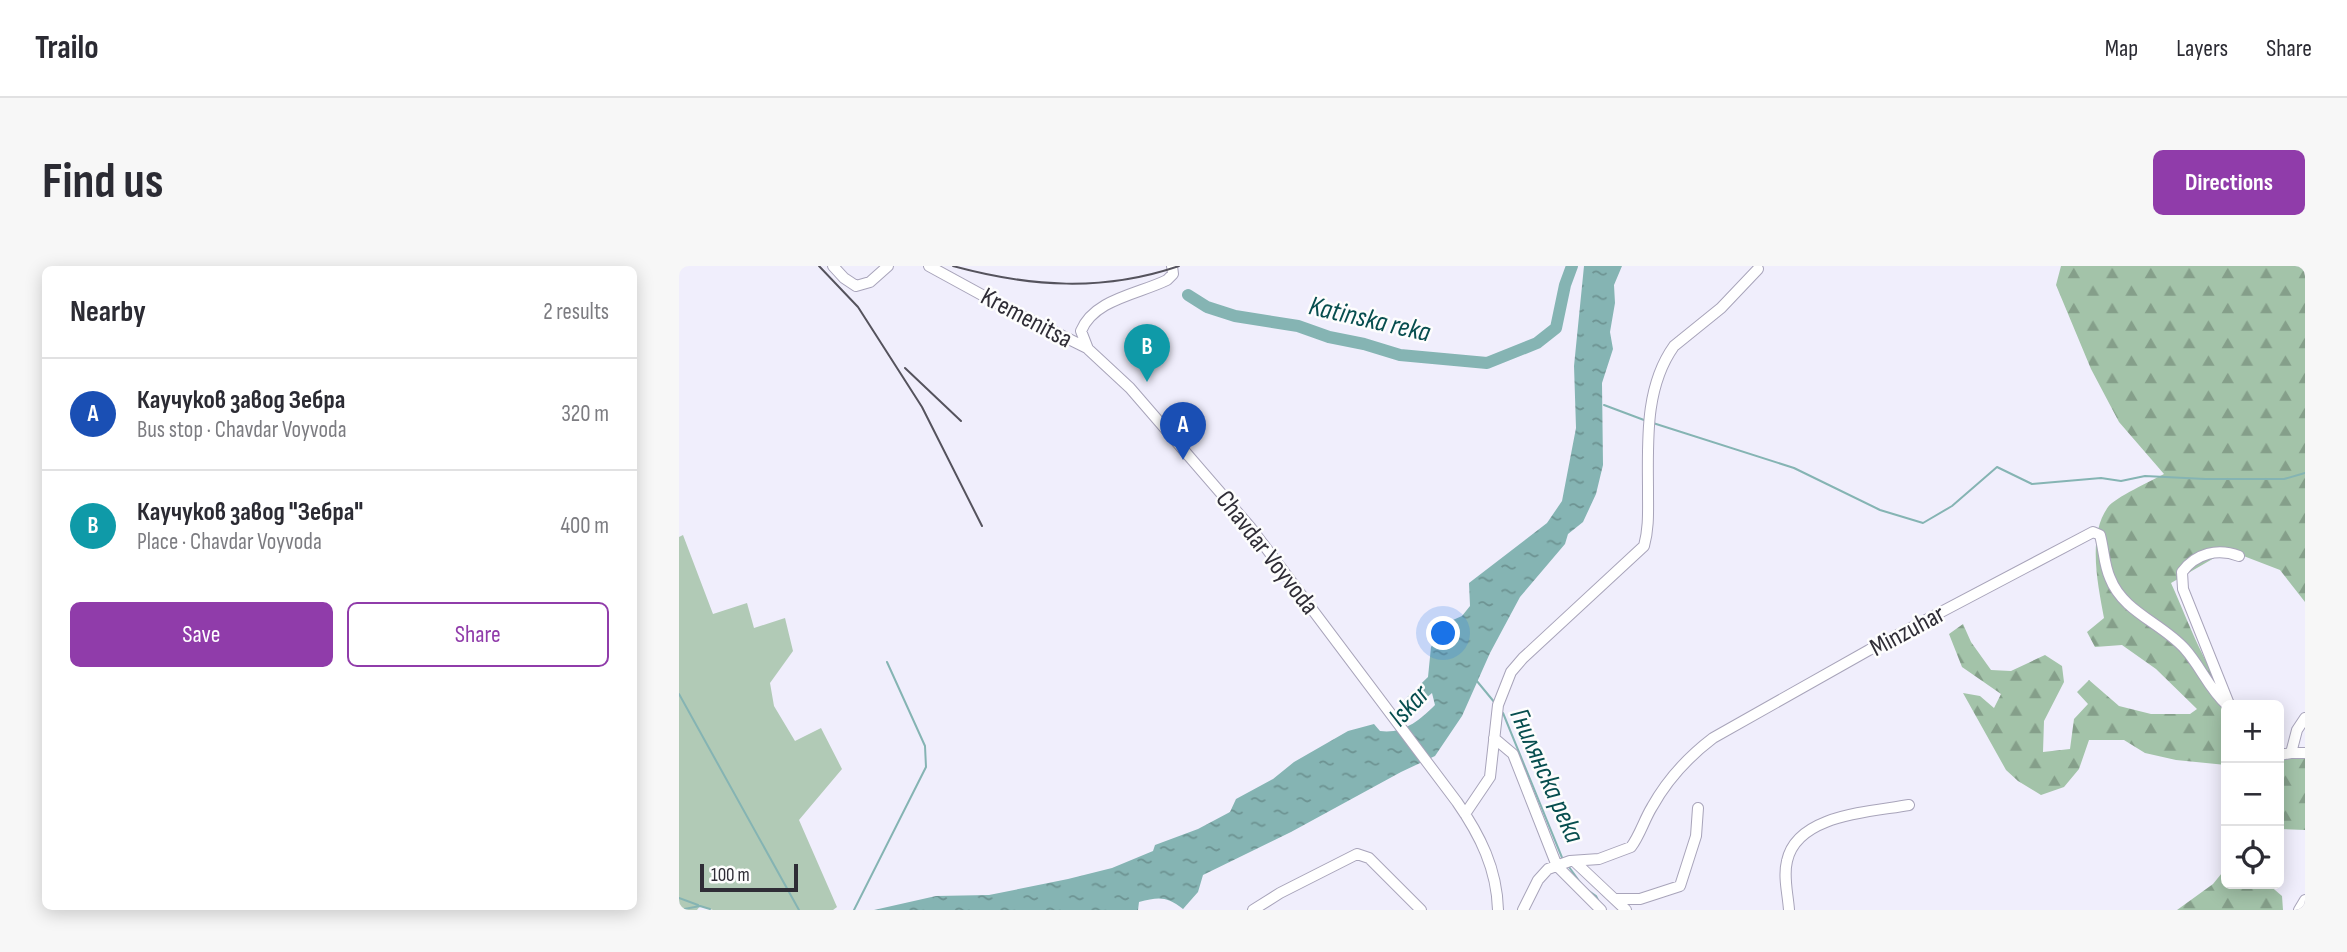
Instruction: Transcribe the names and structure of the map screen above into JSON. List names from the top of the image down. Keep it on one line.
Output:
{"streets":{"street":["Kremenitsa","Chavdar Voyvoda","Minzuhar"]},"crossings":[["Kremenitsa","Chavdar Voyvoda"]],"water":["Katinska reka","Iskar","Гнилянска река"],"scale_bar":"100 m","page":{"header":"Trailo","nav":["Map","Layers","Share"],"buttons":["Directions",["Save","Share"]],"title":"Find us","heading":["Nearby","2 results"],"pins":["B","A"],"list":[{"mark":"A","name":"Каучуков завод Зебра","note":"Bus stop · Chavdar Voyvoda","value":"320 m"},{"mark":"B","name":"Каучуков завод \"Зебра\"","note":"Place · Chavdar Voyvoda","value":"400 m"}],"map_buttons":["+","−"],"scale":"100 m"}}
